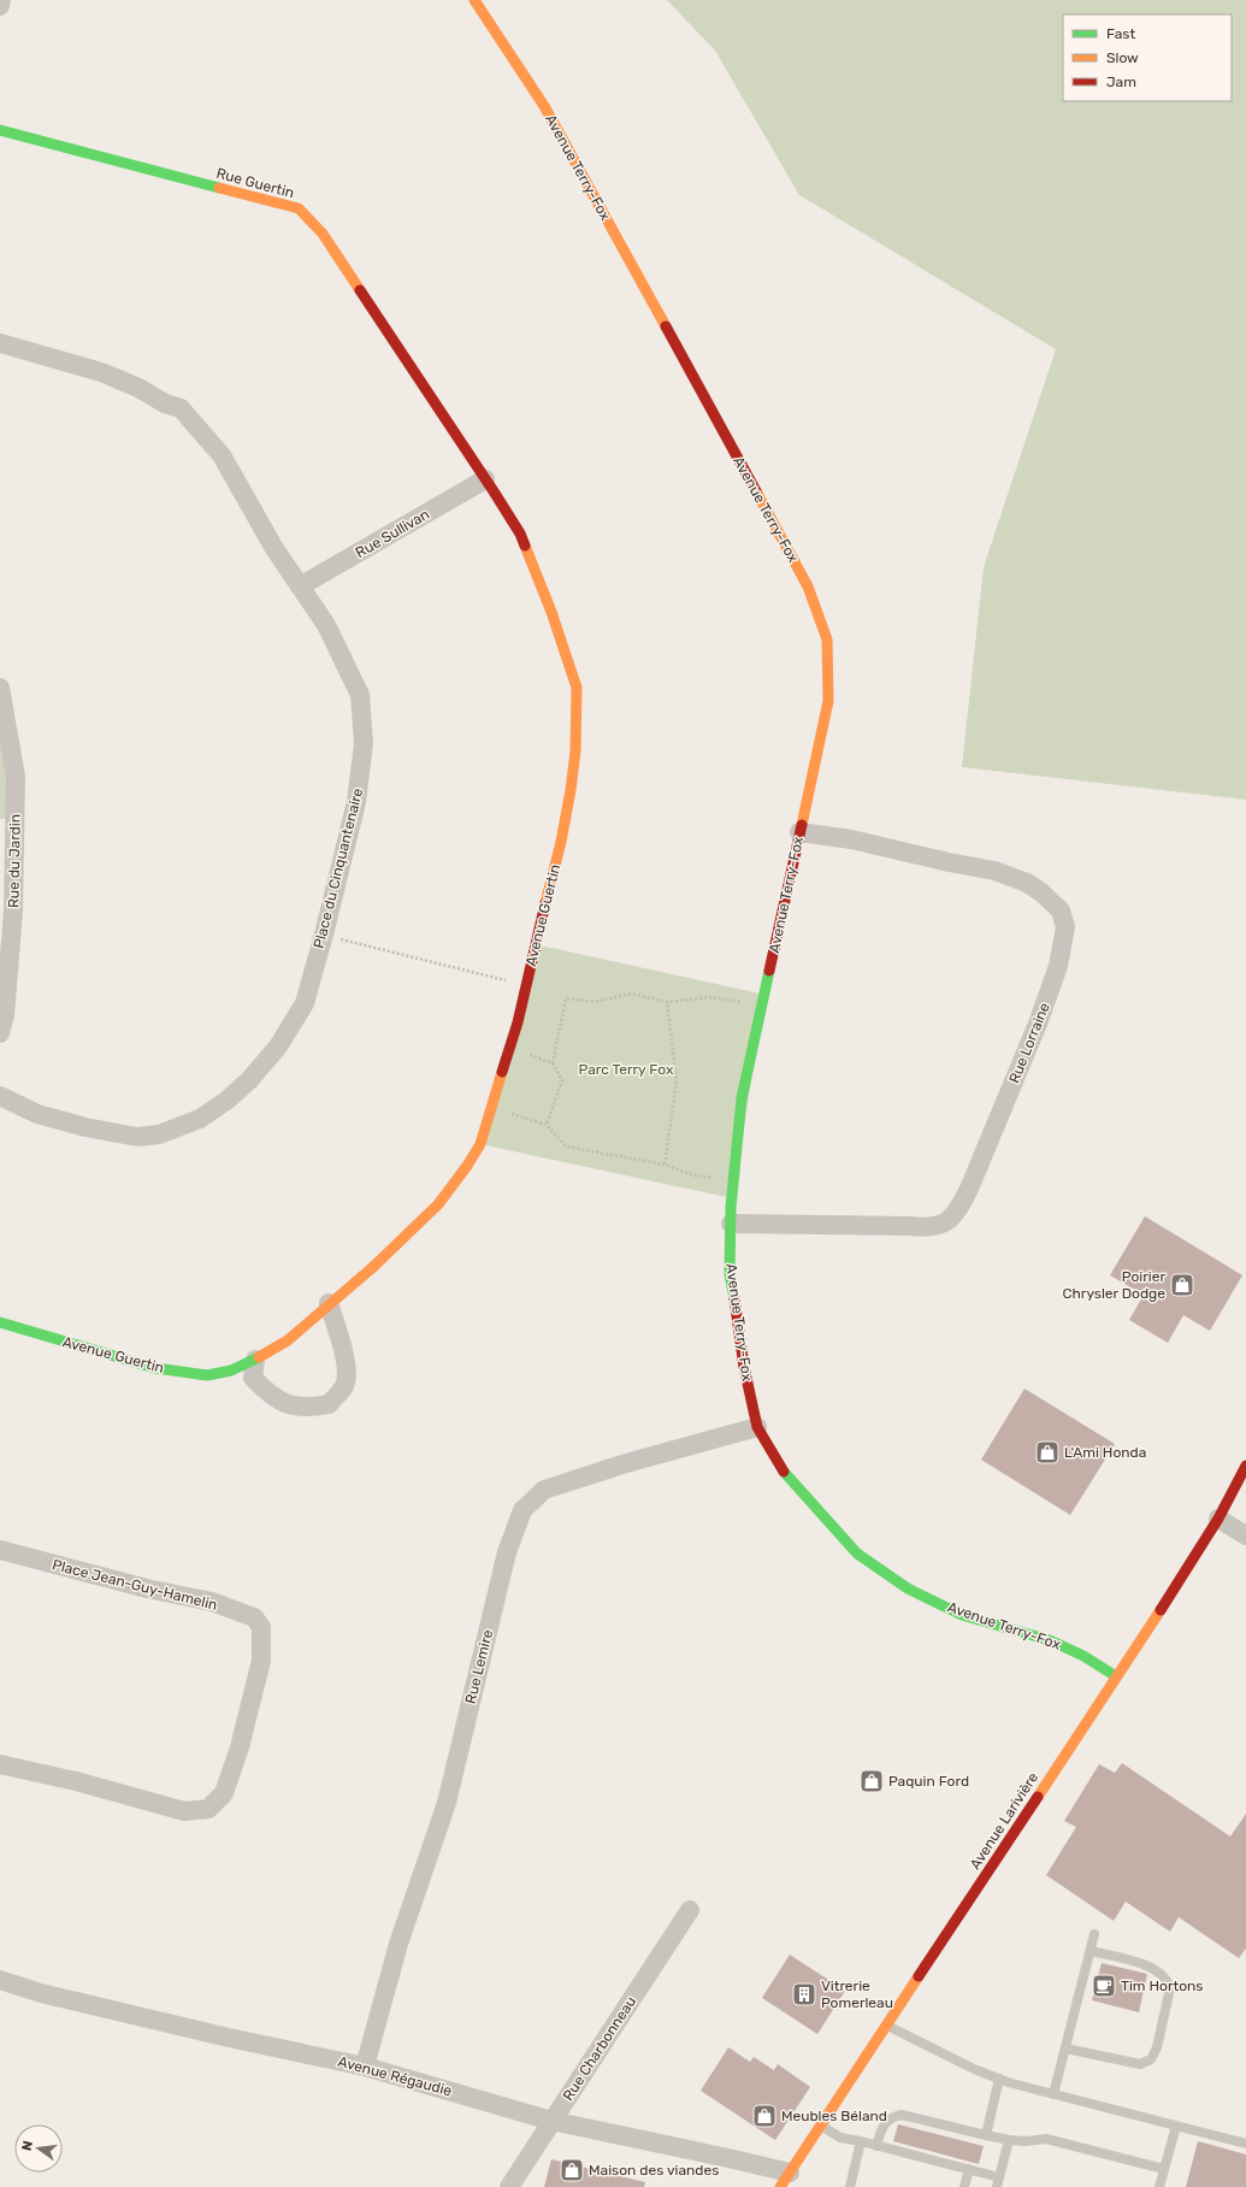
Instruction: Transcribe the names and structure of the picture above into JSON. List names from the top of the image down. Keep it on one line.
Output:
{"streets":{"street":["Avenue Terry-Fox","Rue Guertin","Rue Sullivan","Rue du Jardin","Place du Cinquantenaire","Avenue Guertin","Rue Lorraine","Place Jean-Guy-Hamelin","Rue Lemire","Avenue Larivière","Rue Charbonneau","Avenue Régaudie"]},"crossings":[["Avenue Terry-Fox","Rue Lorraine"],["Avenue Terry-Fox","Rue Lemire"],["Avenue Terry-Fox","Avenue Larivière"],["Rue Guertin","Rue Sullivan"],["Rue Guertin","Avenue Guertin"],["Rue Sullivan","Place du Cinquantenaire"],["Rue Sullivan","Avenue Guertin"],["Rue Lemire","Avenue Régaudie"],["Avenue Larivière","Avenue Régaudie"],["Rue Charbonneau","Avenue Régaudie"]],"parks":["Parc Terry Fox"],"places":{"shop":["Poirier Chrysler Dodge","L'Ami Honda","Paquin Ford","Meubles Béland","Maison des viandes"],"cafe":["Tim Hortons"],"building":["Vitrerie Pomerleau"]},"legend":["Fast","Slow","Jam"],"north":"left"}
